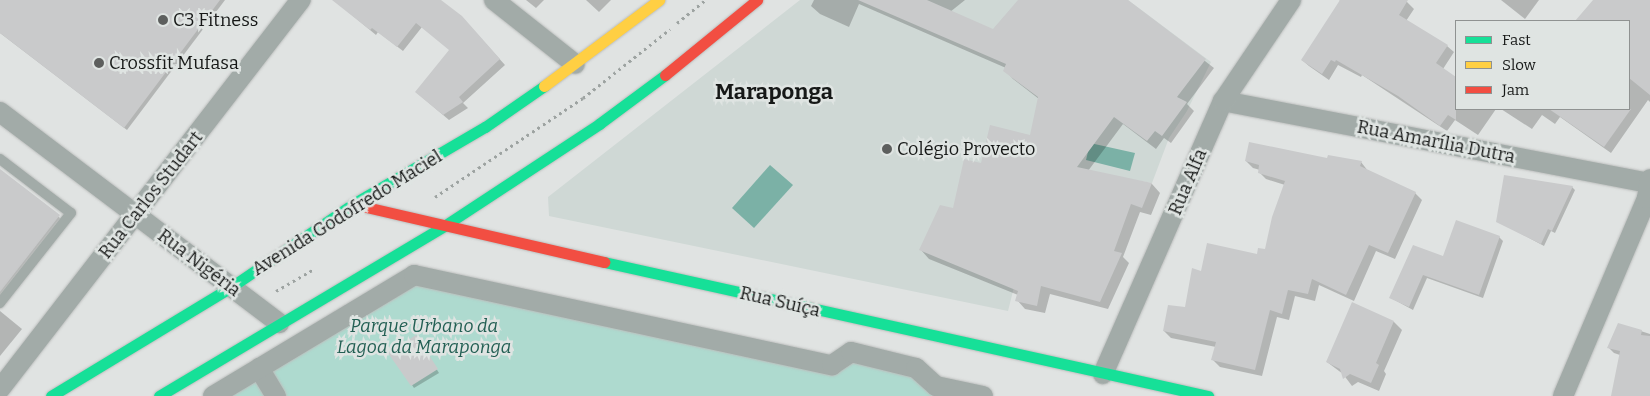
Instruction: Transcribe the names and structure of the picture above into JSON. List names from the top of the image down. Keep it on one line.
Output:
{"streets":{"main road":["Avenida Godofredo Maciel","Rua Suíça"],"street":["Rua Amarília Dutra","Rua Alfa","Rua Carlos Studart","Rua Nigéria"]},"crossings":[["Rua Amarília Dutra","Rua Alfa"],["Rua Alfa","Rua Suíça"],["Rua Carlos Studart","Rua Nigéria"],["Avenida Godofredo Maciel","Rua Nigéria"],["Avenida Godofredo Maciel","Rua Suíça"]],"districts":["Maraponga"],"parks":["Parque Urbano da Lagoa da Maraponga"],"places":["C3 Fitness","Crossfit Mufasa","Colégio Provecto"],"legend":["Fast","Slow","Jam"]}
